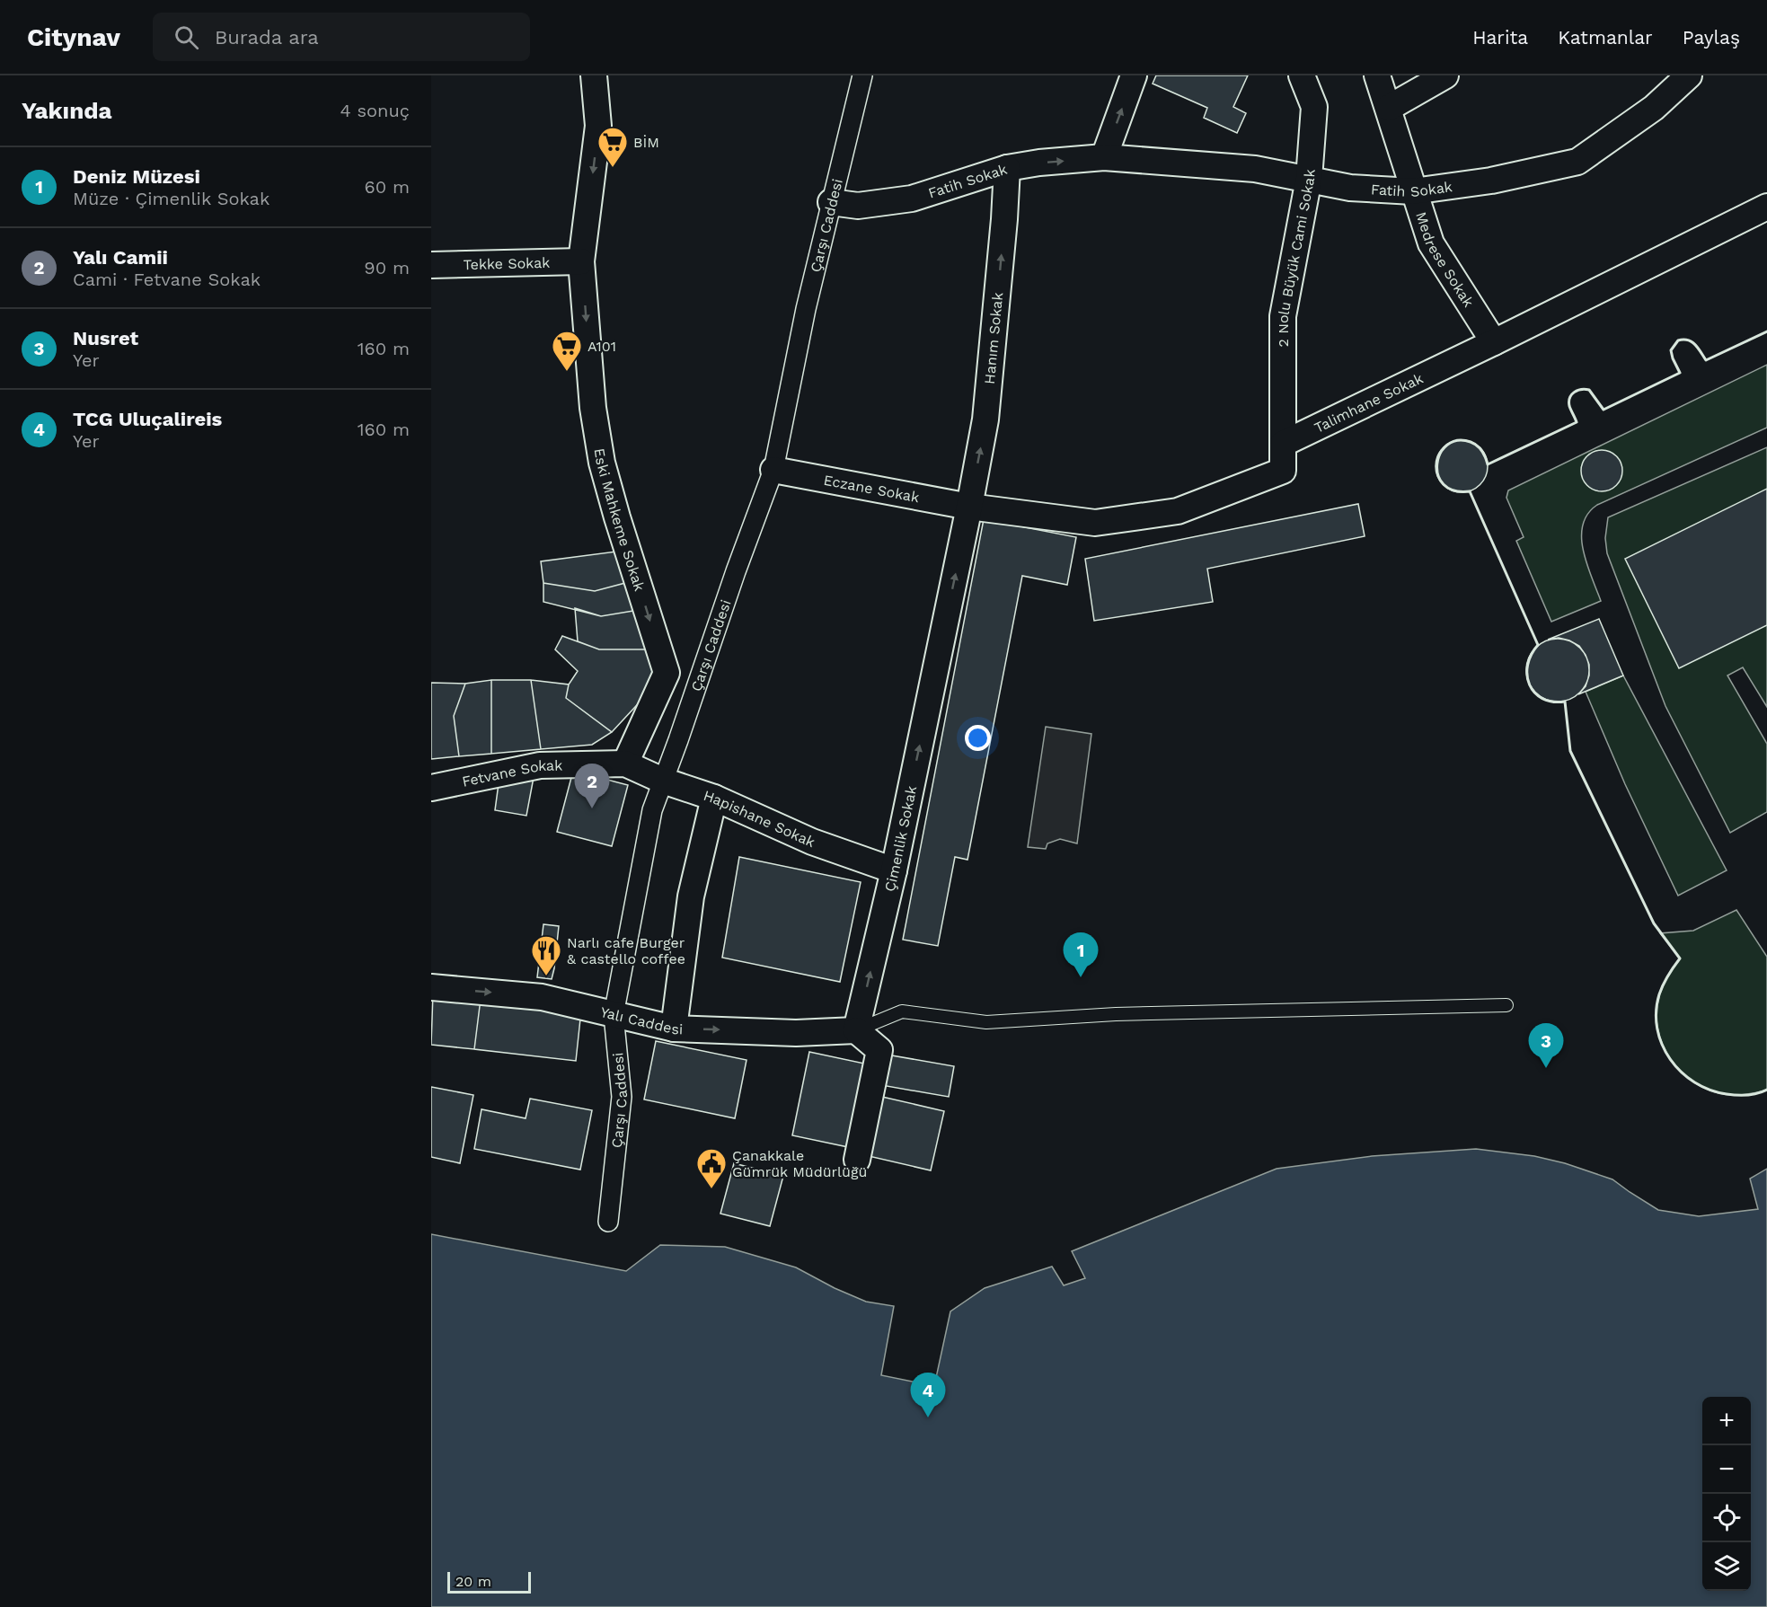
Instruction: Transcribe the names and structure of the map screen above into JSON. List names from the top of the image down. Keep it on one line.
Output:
{"streets":{"street":["Fatih Sokak","Çarşı Caddesi","2 Nolu Büyük Cami Sokak","Medrese Sokak","Tekke Sokak","Hanım Sokak","Talimhane Sokak","Eczane Sokak","Eski Mahkeme Sokak","Fetvane Sokak","Hapishane Sokak","Çimenlik Sokak","Yalı Caddesi"]},"crossings":[["Fatih Sokak","Çarşı Caddesi"],["Fatih Sokak","2 Nolu Büyük Cami Sokak"],["Fatih Sokak","Medrese Sokak"],["Fatih Sokak","Hanım Sokak"],["Çarşı Caddesi","Eczane Sokak"],["Çarşı Caddesi","Hapishane Sokak"],["Çarşı Caddesi","Yalı Caddesi"],["2 Nolu Büyük Cami Sokak","Talimhane Sokak"],["Medrese Sokak","Talimhane Sokak"],["Tekke Sokak","Eski Mahkeme Sokak"],["Hanım Sokak","Eczane Sokak"],["Hanım Sokak","Çimenlik Sokak"],["Eczane Sokak","Çimenlik Sokak"],["Eski Mahkeme Sokak","Fetvane Sokak"],["Eski Mahkeme Sokak","Hapishane Sokak"],["Fetvane Sokak","Hapishane Sokak"],["Hapishane Sokak","Çimenlik Sokak"],["Çimenlik Sokak","Yalı Caddesi"]],"one_way":["Hanım Sokak","Eski Mahkeme Sokak","Yalı Caddesi"],"places":{"supermarket":["BİM","A101"],"restaurant":["Narlı cafe Burger & castello coffee"],"public building":["Çanakkale Gümrük Müdürlüğü"]},"scale_bar":"20 m","page":{"header":"Citynav","search":"Burada ara","nav":["Harita","Katmanlar","Paylaş"],"heading":["Yakında","4 sonuç"],"list":[{"mark":"1","name":"Deniz Müzesi","note":"Müze · Çimenlik Sokak","value":"60 m"},{"mark":"2","name":"Yalı Camii","note":"Cami · Fetvane Sokak","value":"90 m"},{"mark":"3","name":"Nusret","note":"Yer","value":"160 m"},{"mark":"4","name":"TCG Uluçalireis","note":"Yer","value":"160 m"}],"pins":["2","1","3","4"],"map_buttons":["+","−"],"scale":"20 m"}}
